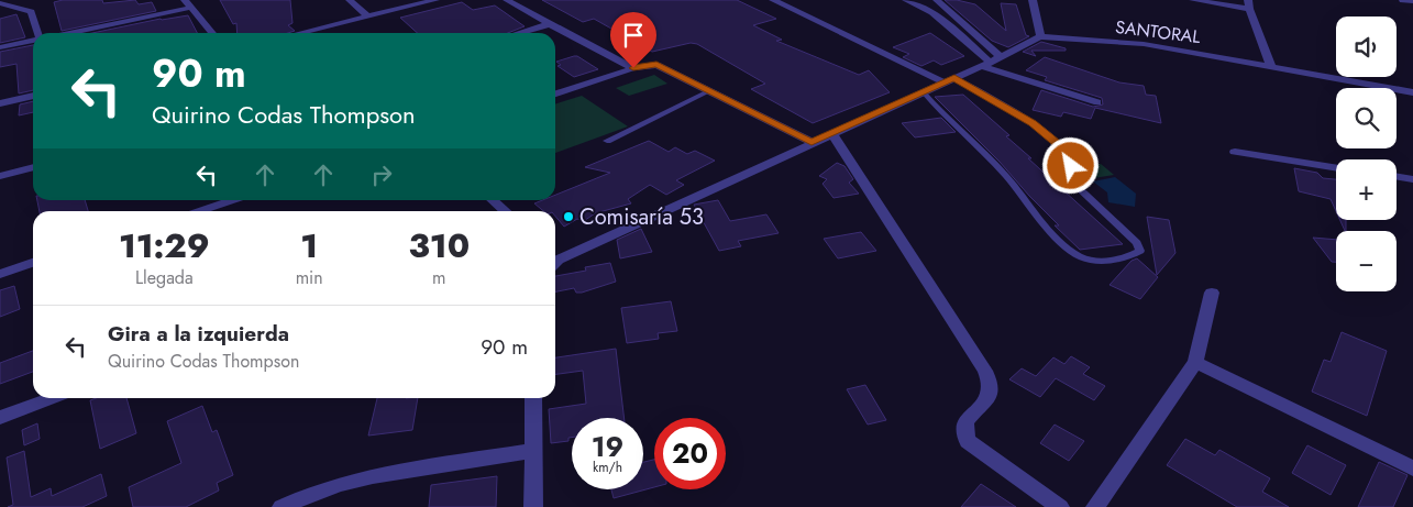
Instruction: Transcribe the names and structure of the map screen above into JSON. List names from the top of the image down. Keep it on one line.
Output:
{"streets":{"street":["SANTORAL"]},"places":["Comisaría 53"],"page":{"map_buttons":["+","−"],"turn":["90 m","Quirino Codas Thompson"],"eta":["11:29","Llegada","1","min","310","m"],"list":[{"name":"Gira a la izquierda","note":"Quirino Codas Thompson","value":"90 m"}],"speed":"19 km/h","limit":"20"}}
